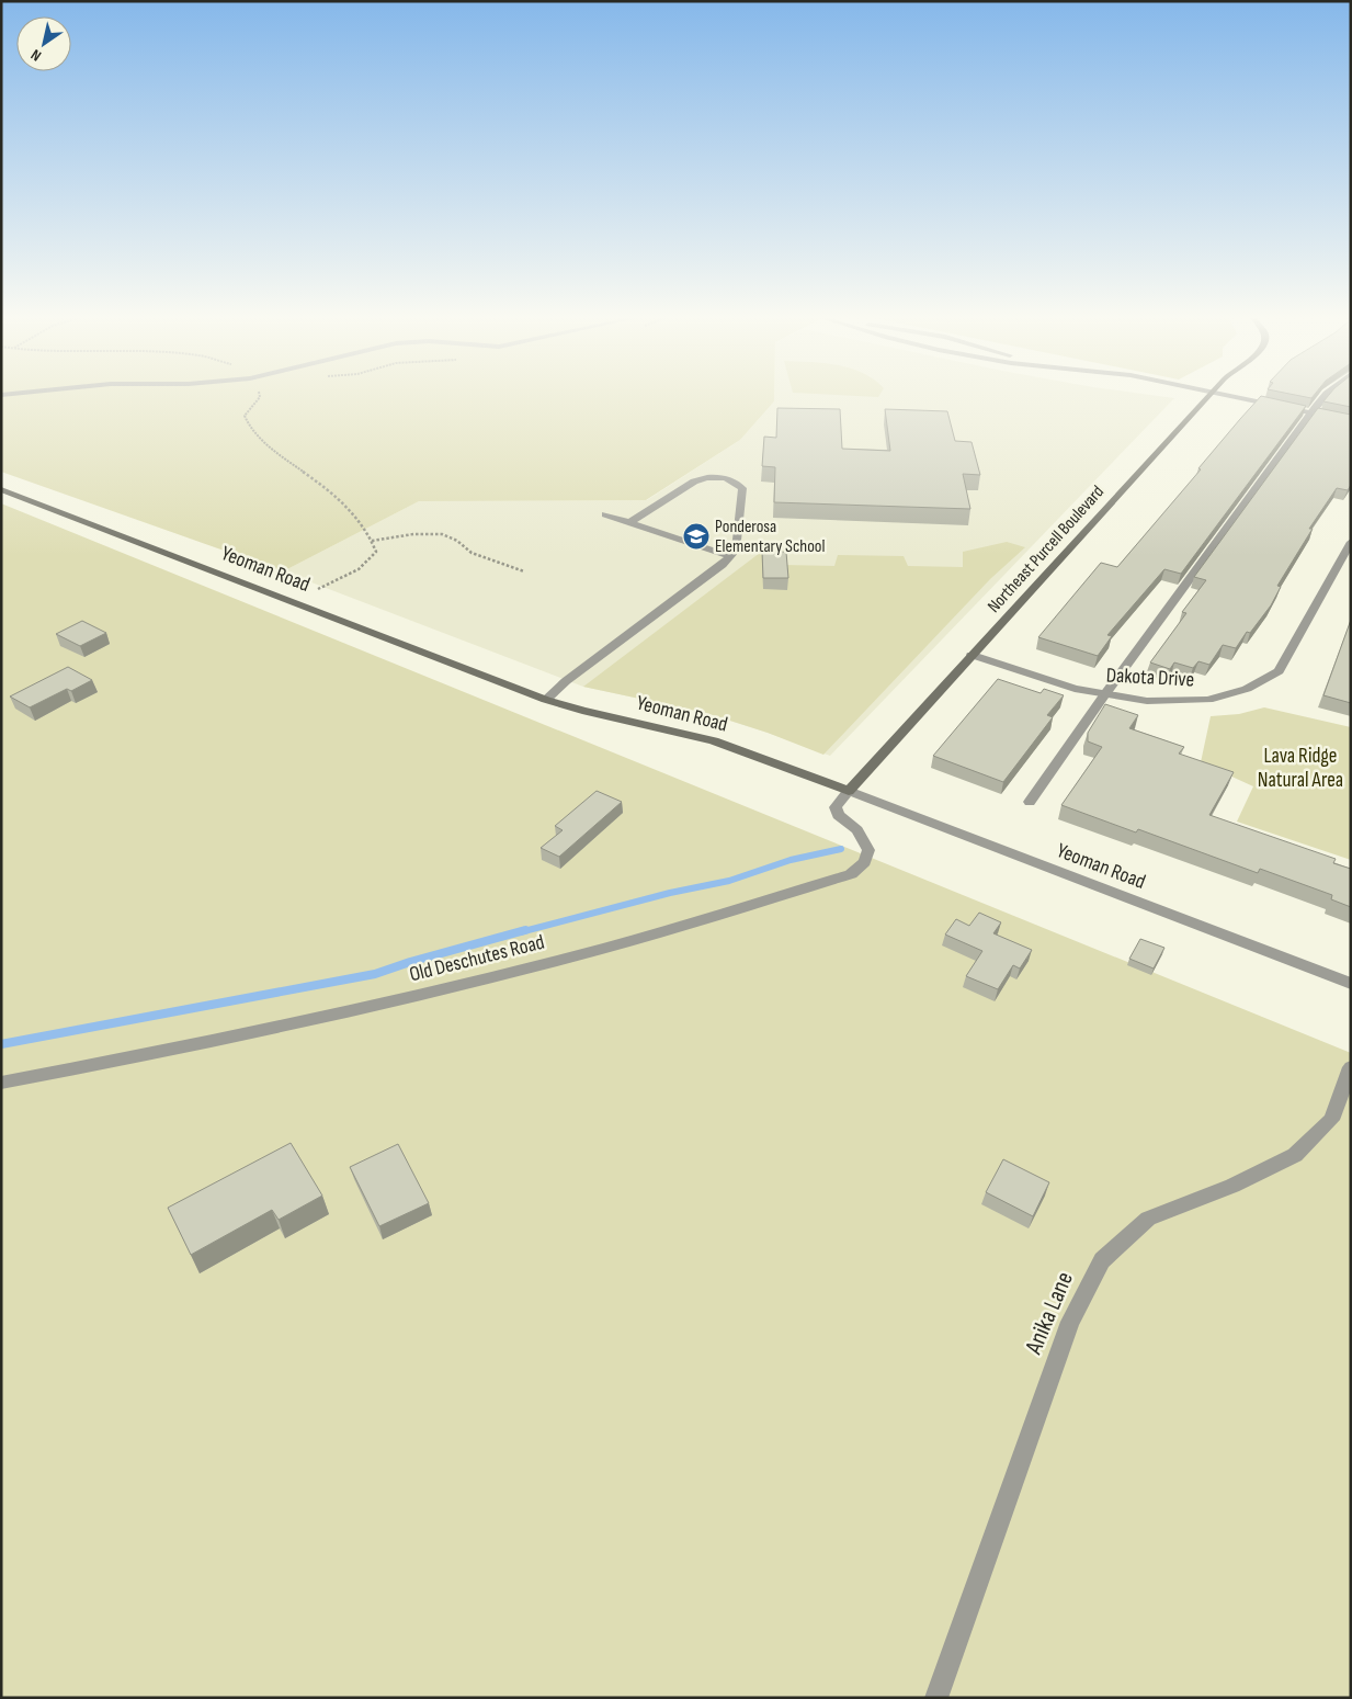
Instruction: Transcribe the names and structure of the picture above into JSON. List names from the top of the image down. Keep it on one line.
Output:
{"streets":{"street":["Northeast Purcell Boulevard","Yeoman Road","Dakota Drive","Old Deschutes Road","Anika Lane"]},"crossings":[["Northeast Purcell Boulevard","Yeoman Road"],["Northeast Purcell Boulevard","Dakota Drive"],["Northeast Purcell Boulevard","Old Deschutes Road"],["Yeoman Road","Old Deschutes Road"]],"parks":["Lava Ridge Natural Area"],"places":{"school or university":["Ponderosa Elementary School"]},"north":"bottom left"}
